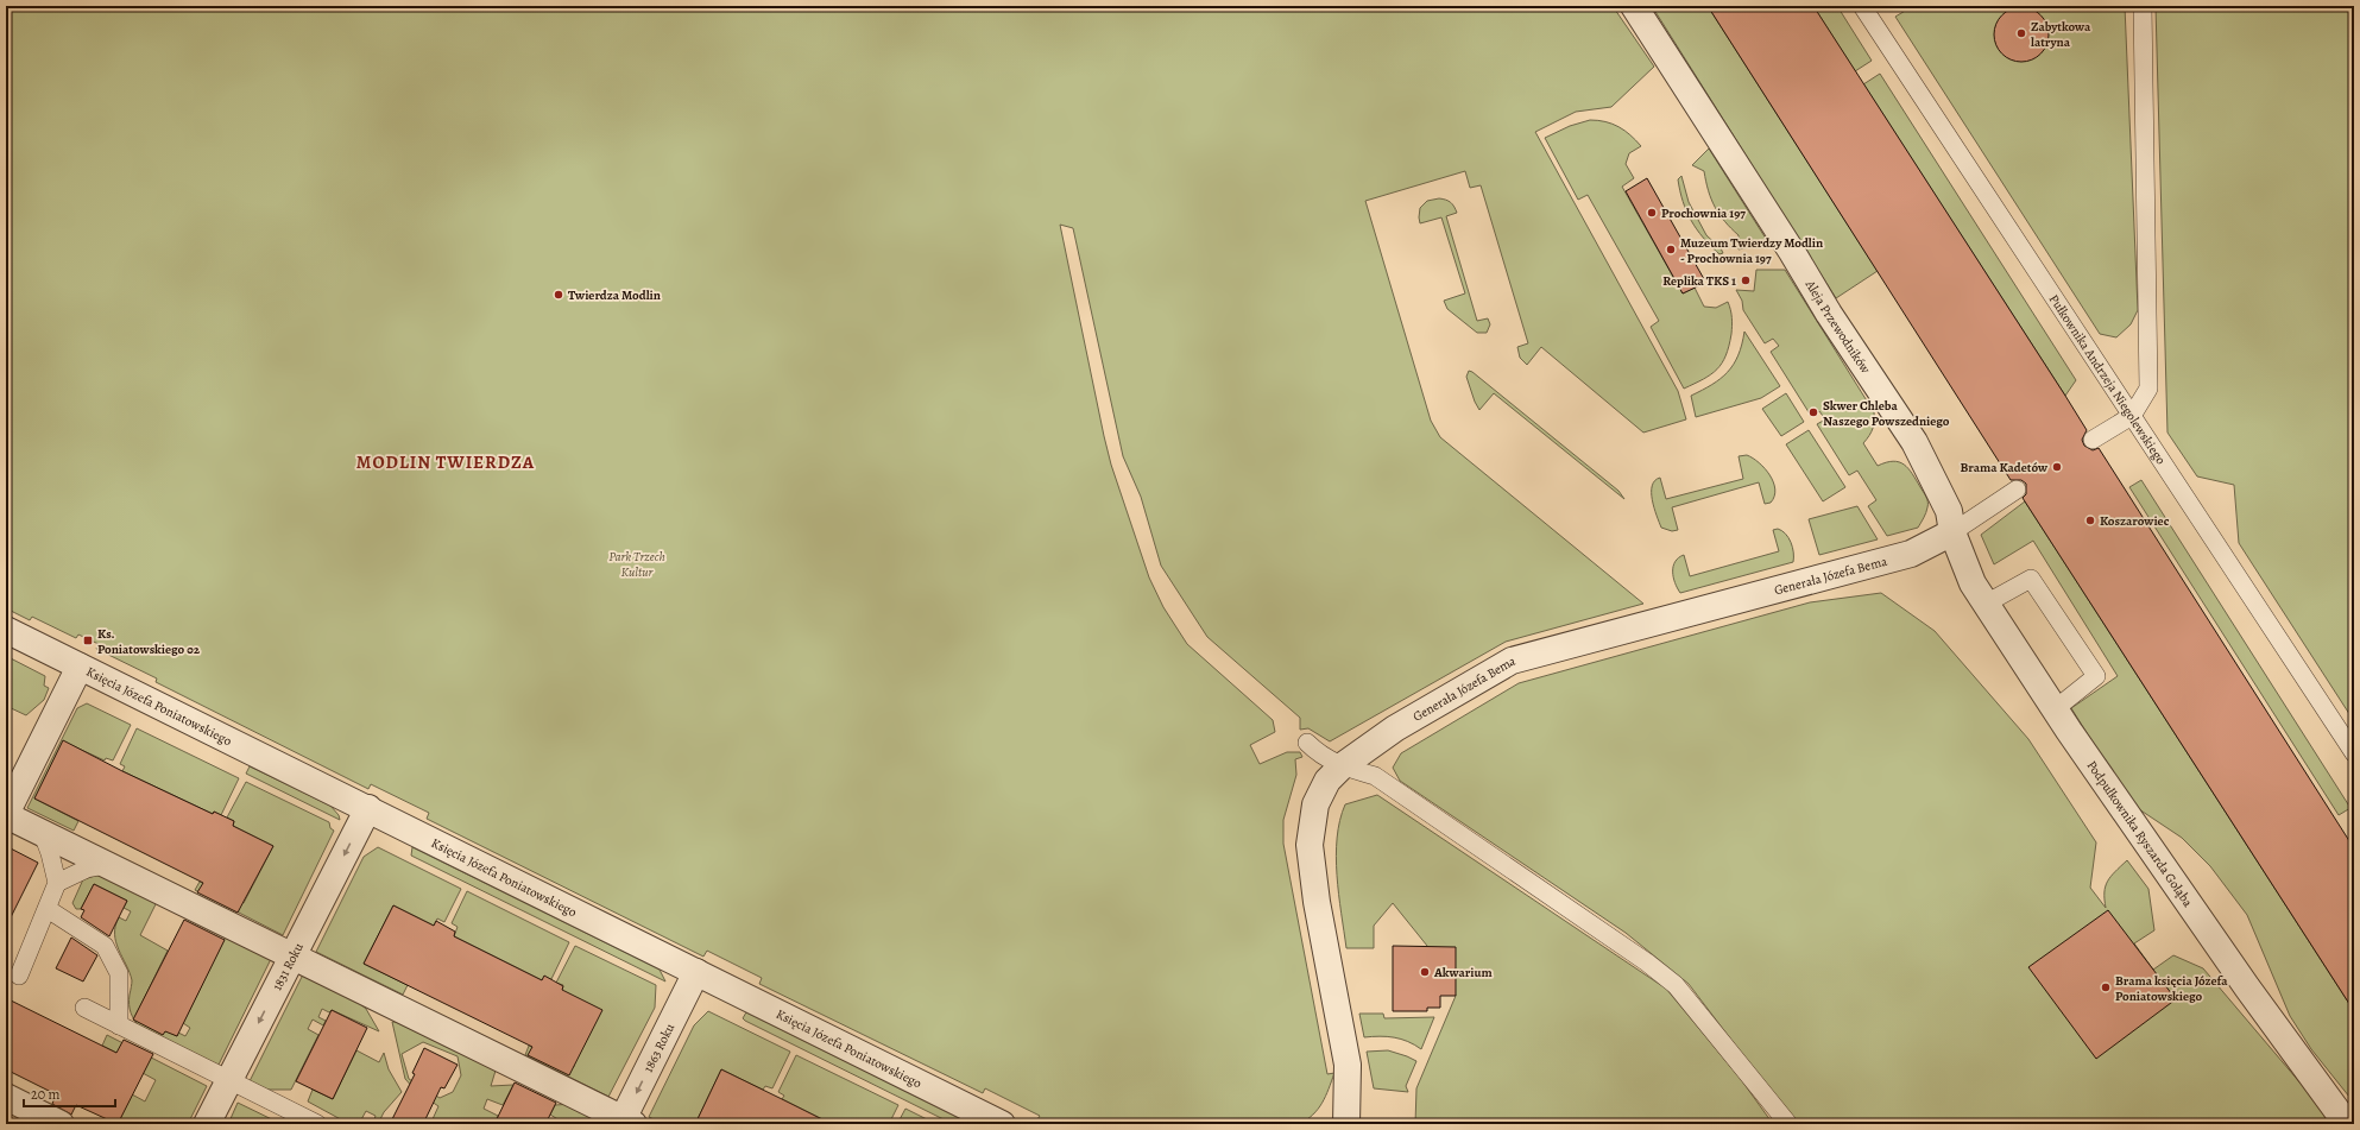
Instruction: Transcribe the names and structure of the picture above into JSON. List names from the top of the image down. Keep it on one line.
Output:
{"streets":{"street":["Aleja Przewodników","Generała Józefa Bema","Księcia Józefa Poniatowskiego","Podpułkownika Ryszarda Gołąba","1831 Roku","1863 Roku"],"lane":["Pułkownika Andrzeja Niegolewskiego"]},"crossings":[["Aleja Przewodników","Generała Józefa Bema"],["Aleja Przewodników","Podpułkownika Ryszarda Gołąba"],["Generała Józefa Bema","Podpułkownika Ryszarda Gołąba"],["Księcia Józefa Poniatowskiego","1831 Roku"],["Księcia Józefa Poniatowskiego","1863 Roku"]],"one_way":["1831 Roku","1863 Roku"],"districts":["MODLIN TWIERDZA"],"parks":["Park Trzech Kultur"],"places":{"other":["Zabytkowa latryna","Prochownia 197","Muzeum Twierdzy Modlin - Prochownia 197","Replika TKS 1","Twierdza Modlin","Skwer Chleba Naszego Powszedniego","Brama Kadetów","Koszarowiec","Akwarium","Brama księcia Józefa Poniatowskiego"],"transit":["Ks. Poniatowskiego 02"]},"scale_bar":"20 m"}
